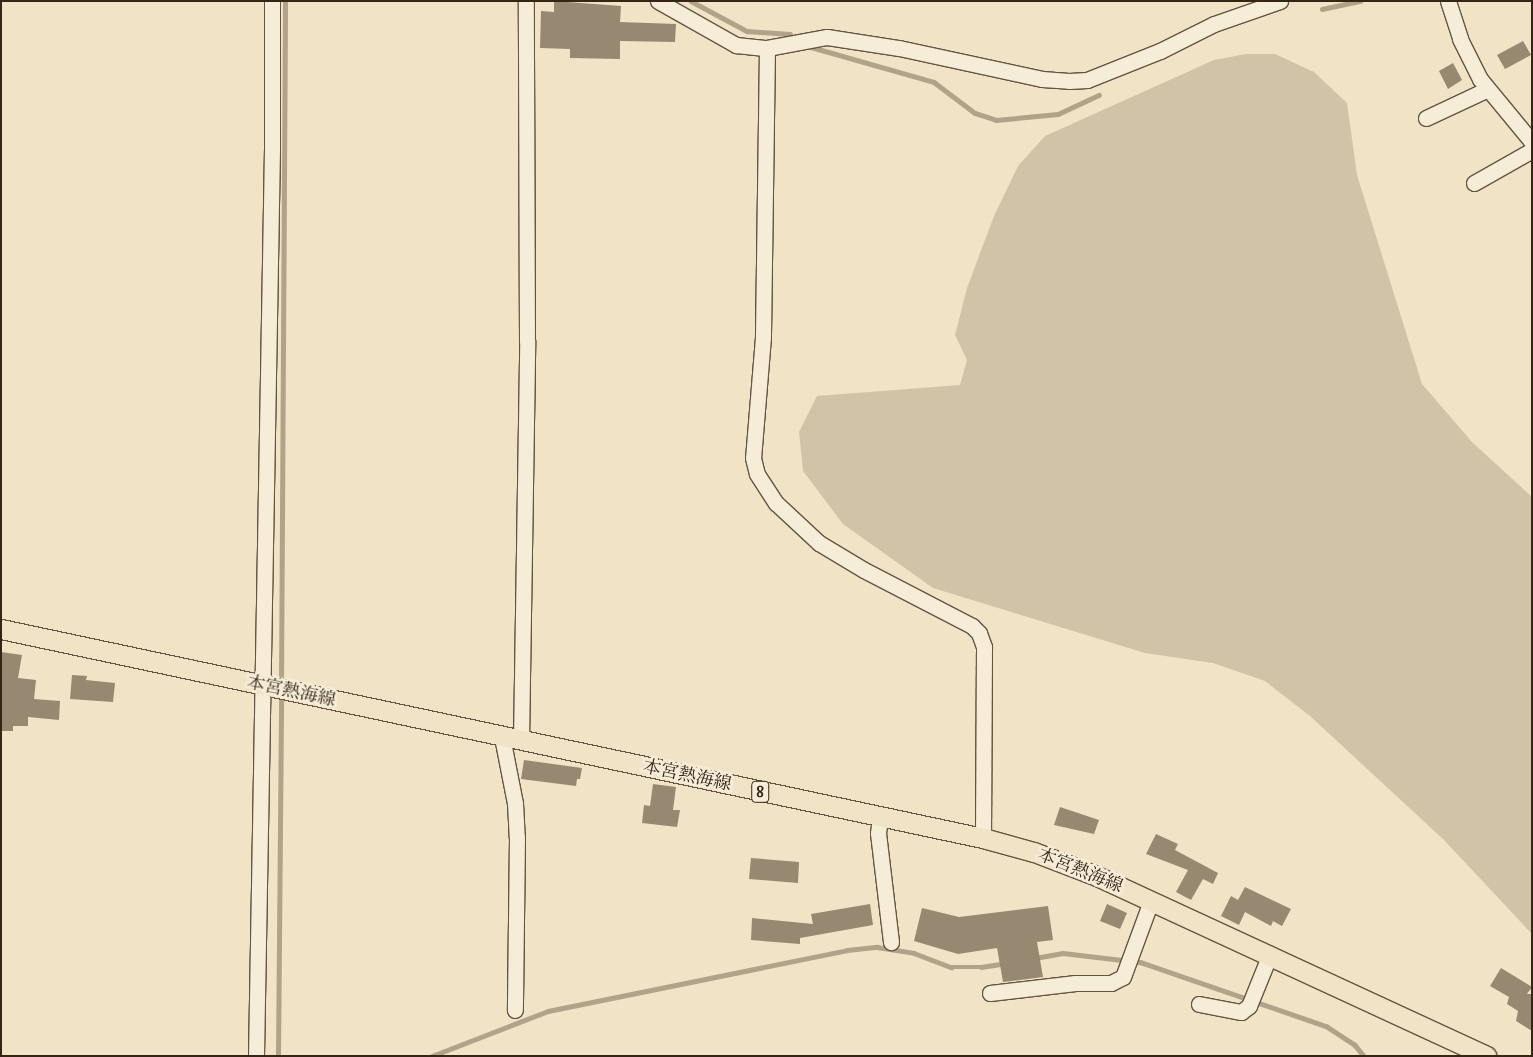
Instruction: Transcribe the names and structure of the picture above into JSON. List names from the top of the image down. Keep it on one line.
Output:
{"streets":{"main road":["本宮熱海線","8"]}}
